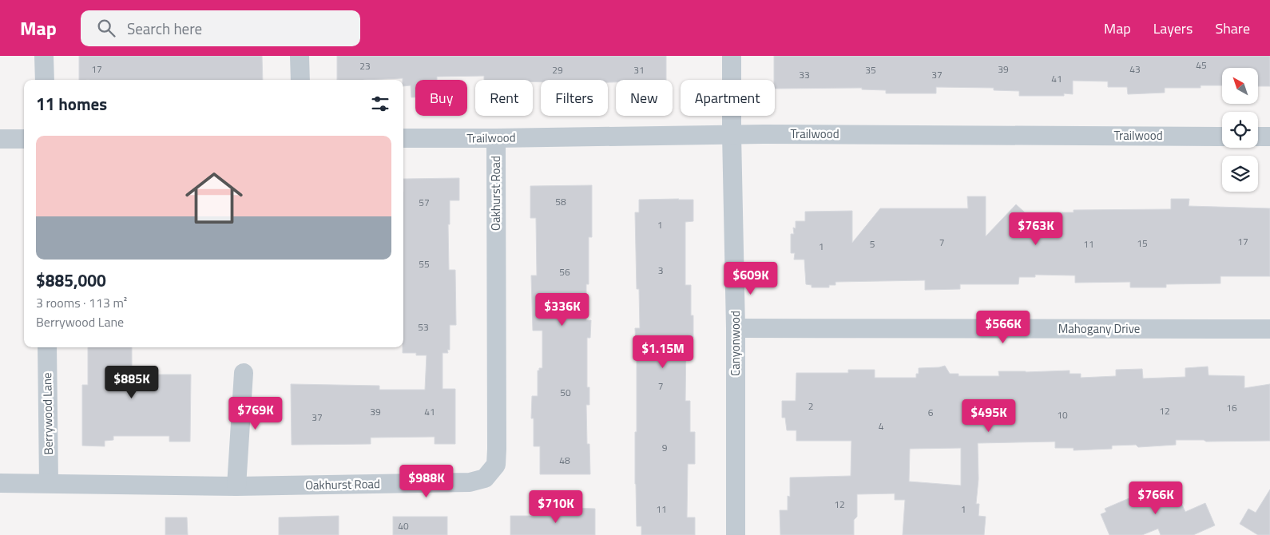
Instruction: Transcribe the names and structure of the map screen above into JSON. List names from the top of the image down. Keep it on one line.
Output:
{"streets":{"street":["Trailwood","Oakhurst Road","Mahogany Drive","Canyonwood","Berrywood Lane"]},"crossings":[["Trailwood","Oakhurst Road"],["Trailwood","Canyonwood"],["Oakhurst Road","Berrywood Lane"],["Mahogany Drive","Canyonwood"]],"house_numbers":["45","23","17","39","43","29","31","35","33","37","41","58","57","1","17","7","15","5","11","1","55","3","56","53","7","50","2","16","12","39","41","6","10","37","4","9","48","12","11","1","40"],"north":"top left","page":{"header":"Map","search":"Search here","nav":["Map","Layers","Share"],"chip":["Buy","Rent","Filters","New","Apartment"],"heading":"11 homes","list":[{"name":"$885,000","note":"3 rooms · 113 m² · Berrywood Lane"}],"price":["$763K","$609K","$336K","$566K","$1.15M","$885K","$769K","$495K","$988K","$766K","$710K"]}}
